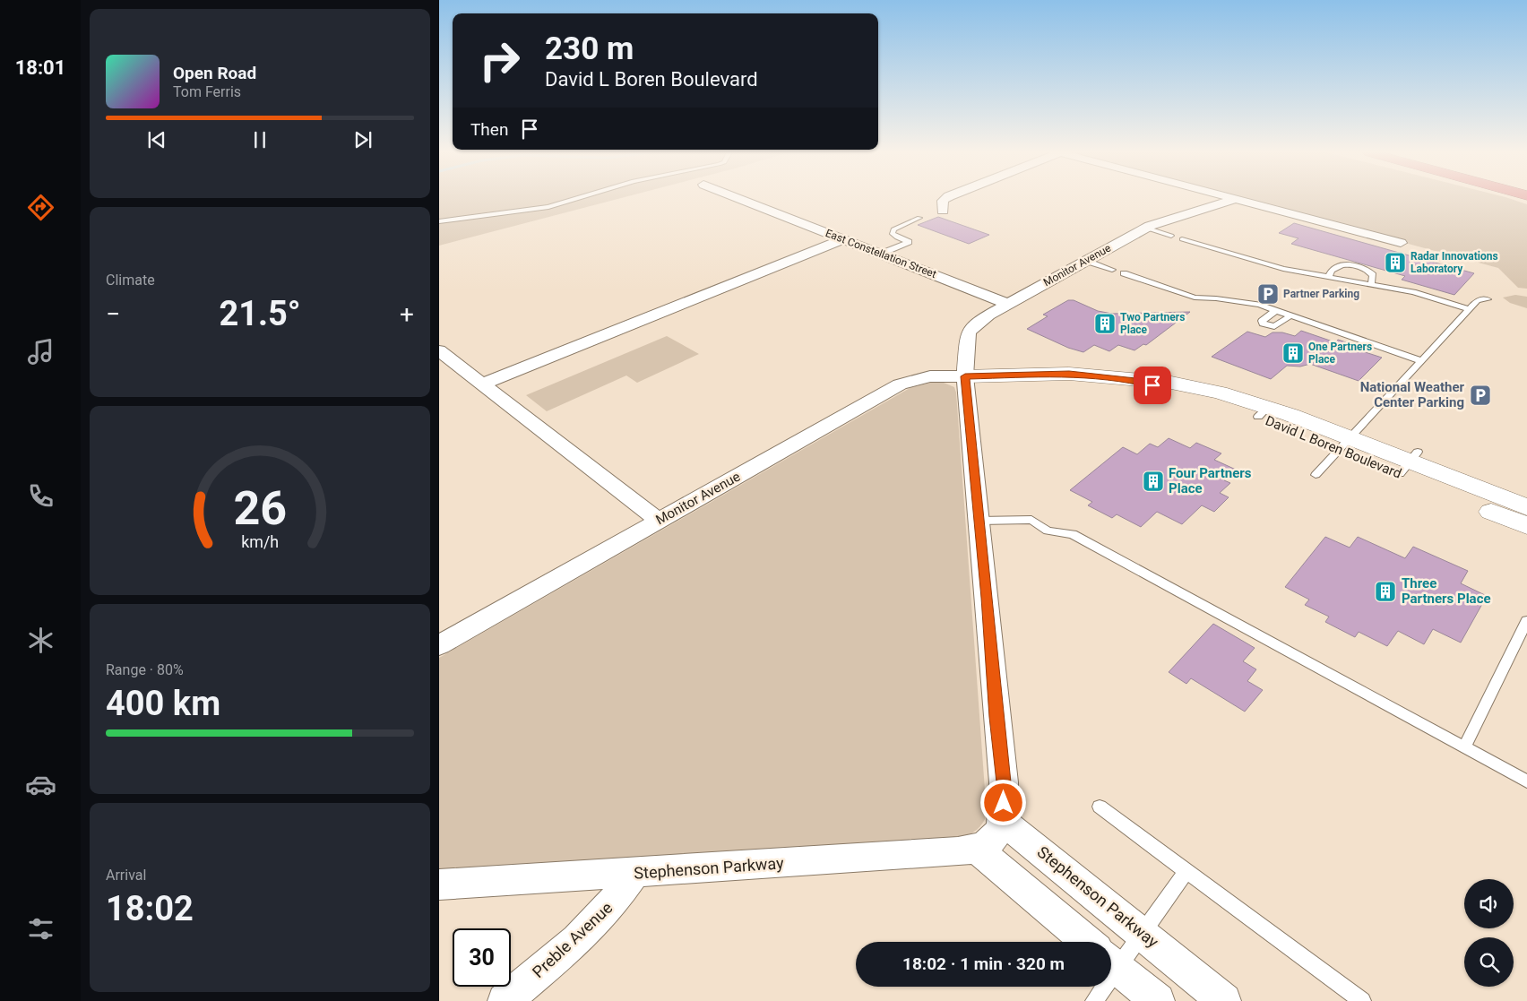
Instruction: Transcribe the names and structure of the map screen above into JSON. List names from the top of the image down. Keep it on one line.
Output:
{"streets":{"street":["East Constellation Street","Monitor Avenue","David L Boren Boulevard","Stephenson Parkway","Preble Avenue"]},"crossings":[["East Constellation Street","Monitor Avenue"],["Monitor Avenue","David L Boren Boulevard"],["Monitor Avenue","Stephenson Parkway"],["Stephenson Parkway","Preble Avenue"]],"places":{"building":["Radar Innovations Laboratory","Two Partners Place","One Partners Place","Four Partners Place","Three Partners Place"],"parking":["Partner Parking","National Weather Center Parking"]},"page":{"tabs":"18:01","turn":["230 m","David L Boren Boulevard"],"song":["Open Road","Tom Ferris"],"then":"Then","tile":["Climate",["Range · 80%","400 km"],["Arrival","18:02"]],"heat":["−","21.5°","+"],"limit":"30","trip":"18:02 · 1 min · 320 m","gauge":["26","km/h"]}}
